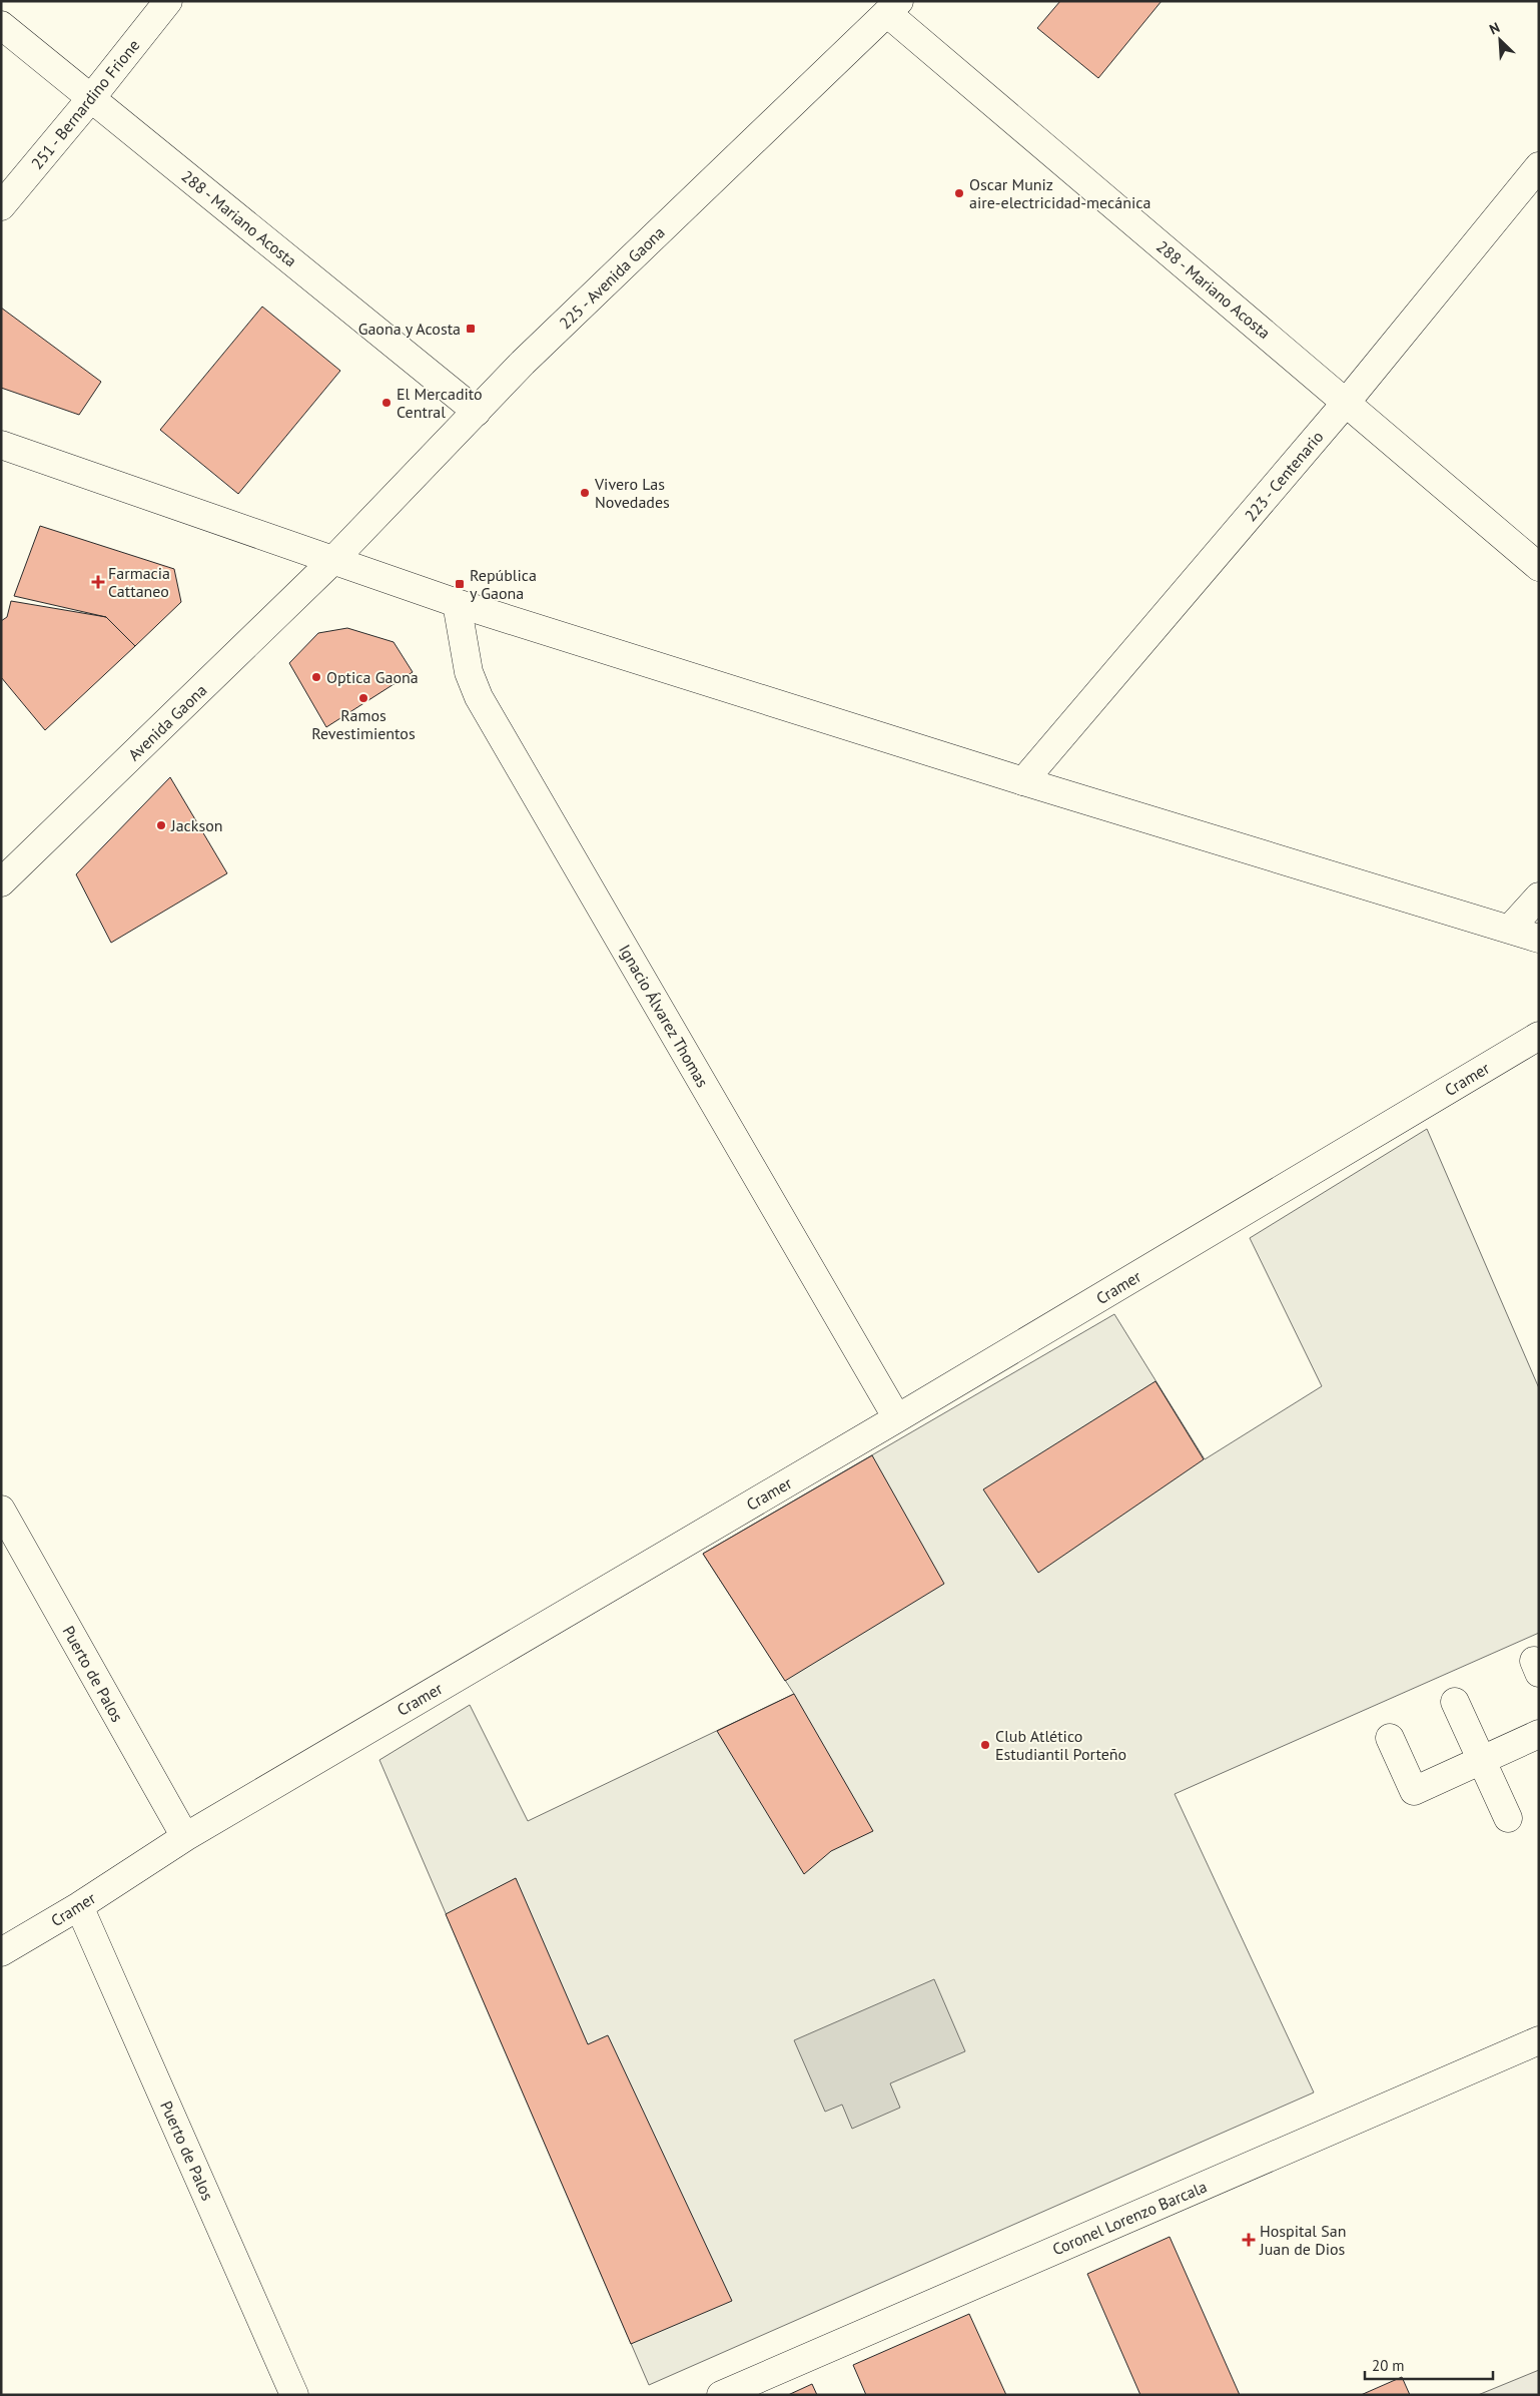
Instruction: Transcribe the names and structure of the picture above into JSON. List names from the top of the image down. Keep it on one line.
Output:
{"streets":{"street":["251 - Bernardino Frione","288 - Mariano Acosta","225 - Avenida Gaona","223 - Centenario","Avenida Gaona","Ignacio Álvarez Thomas","Cramer","Puerto de Palos","Coronel Lorenzo Barcala"]},"crossings":[["251 - Bernardino Frione","288 - Mariano Acosta"],["288 - Mariano Acosta","225 - Avenida Gaona"],["288 - Mariano Acosta","223 - Centenario"],["225 - Avenida Gaona","Avenida Gaona"],["Ignacio Álvarez Thomas","Cramer"],["Cramer","Puerto de Palos"]],"places":{"other":["Oscar Muniz aire-electricidad-mecánica","El Mercadito Central","Vivero Las Novedades","Optica Gaona","Ramos Revestimientos","Jackson","Club Atlético Estudiantil Porteño"],"transit":["Gaona y Acosta","República y Gaona"],"health":["Farmacia Cattaneo","Hospital San Juan de Dios"]},"scale_bar":"20 m","north":"top left"}
